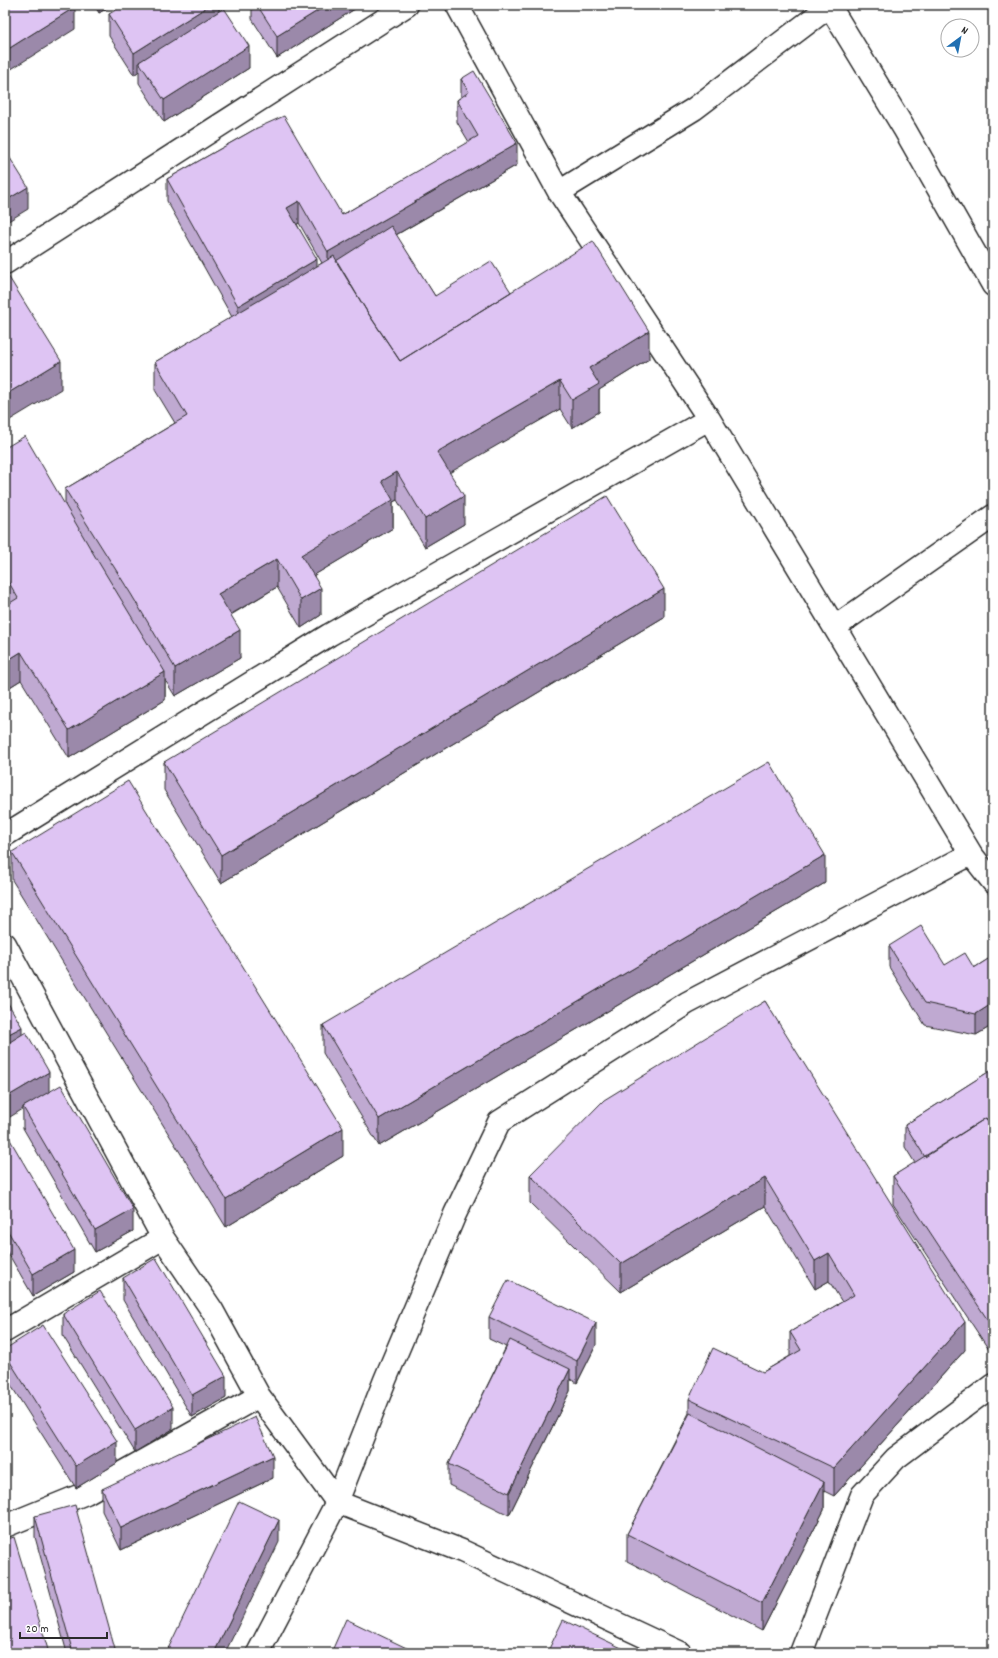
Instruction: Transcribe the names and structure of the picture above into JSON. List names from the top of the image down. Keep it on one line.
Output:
{"scale_bar":"20 m","north":"top right"}
